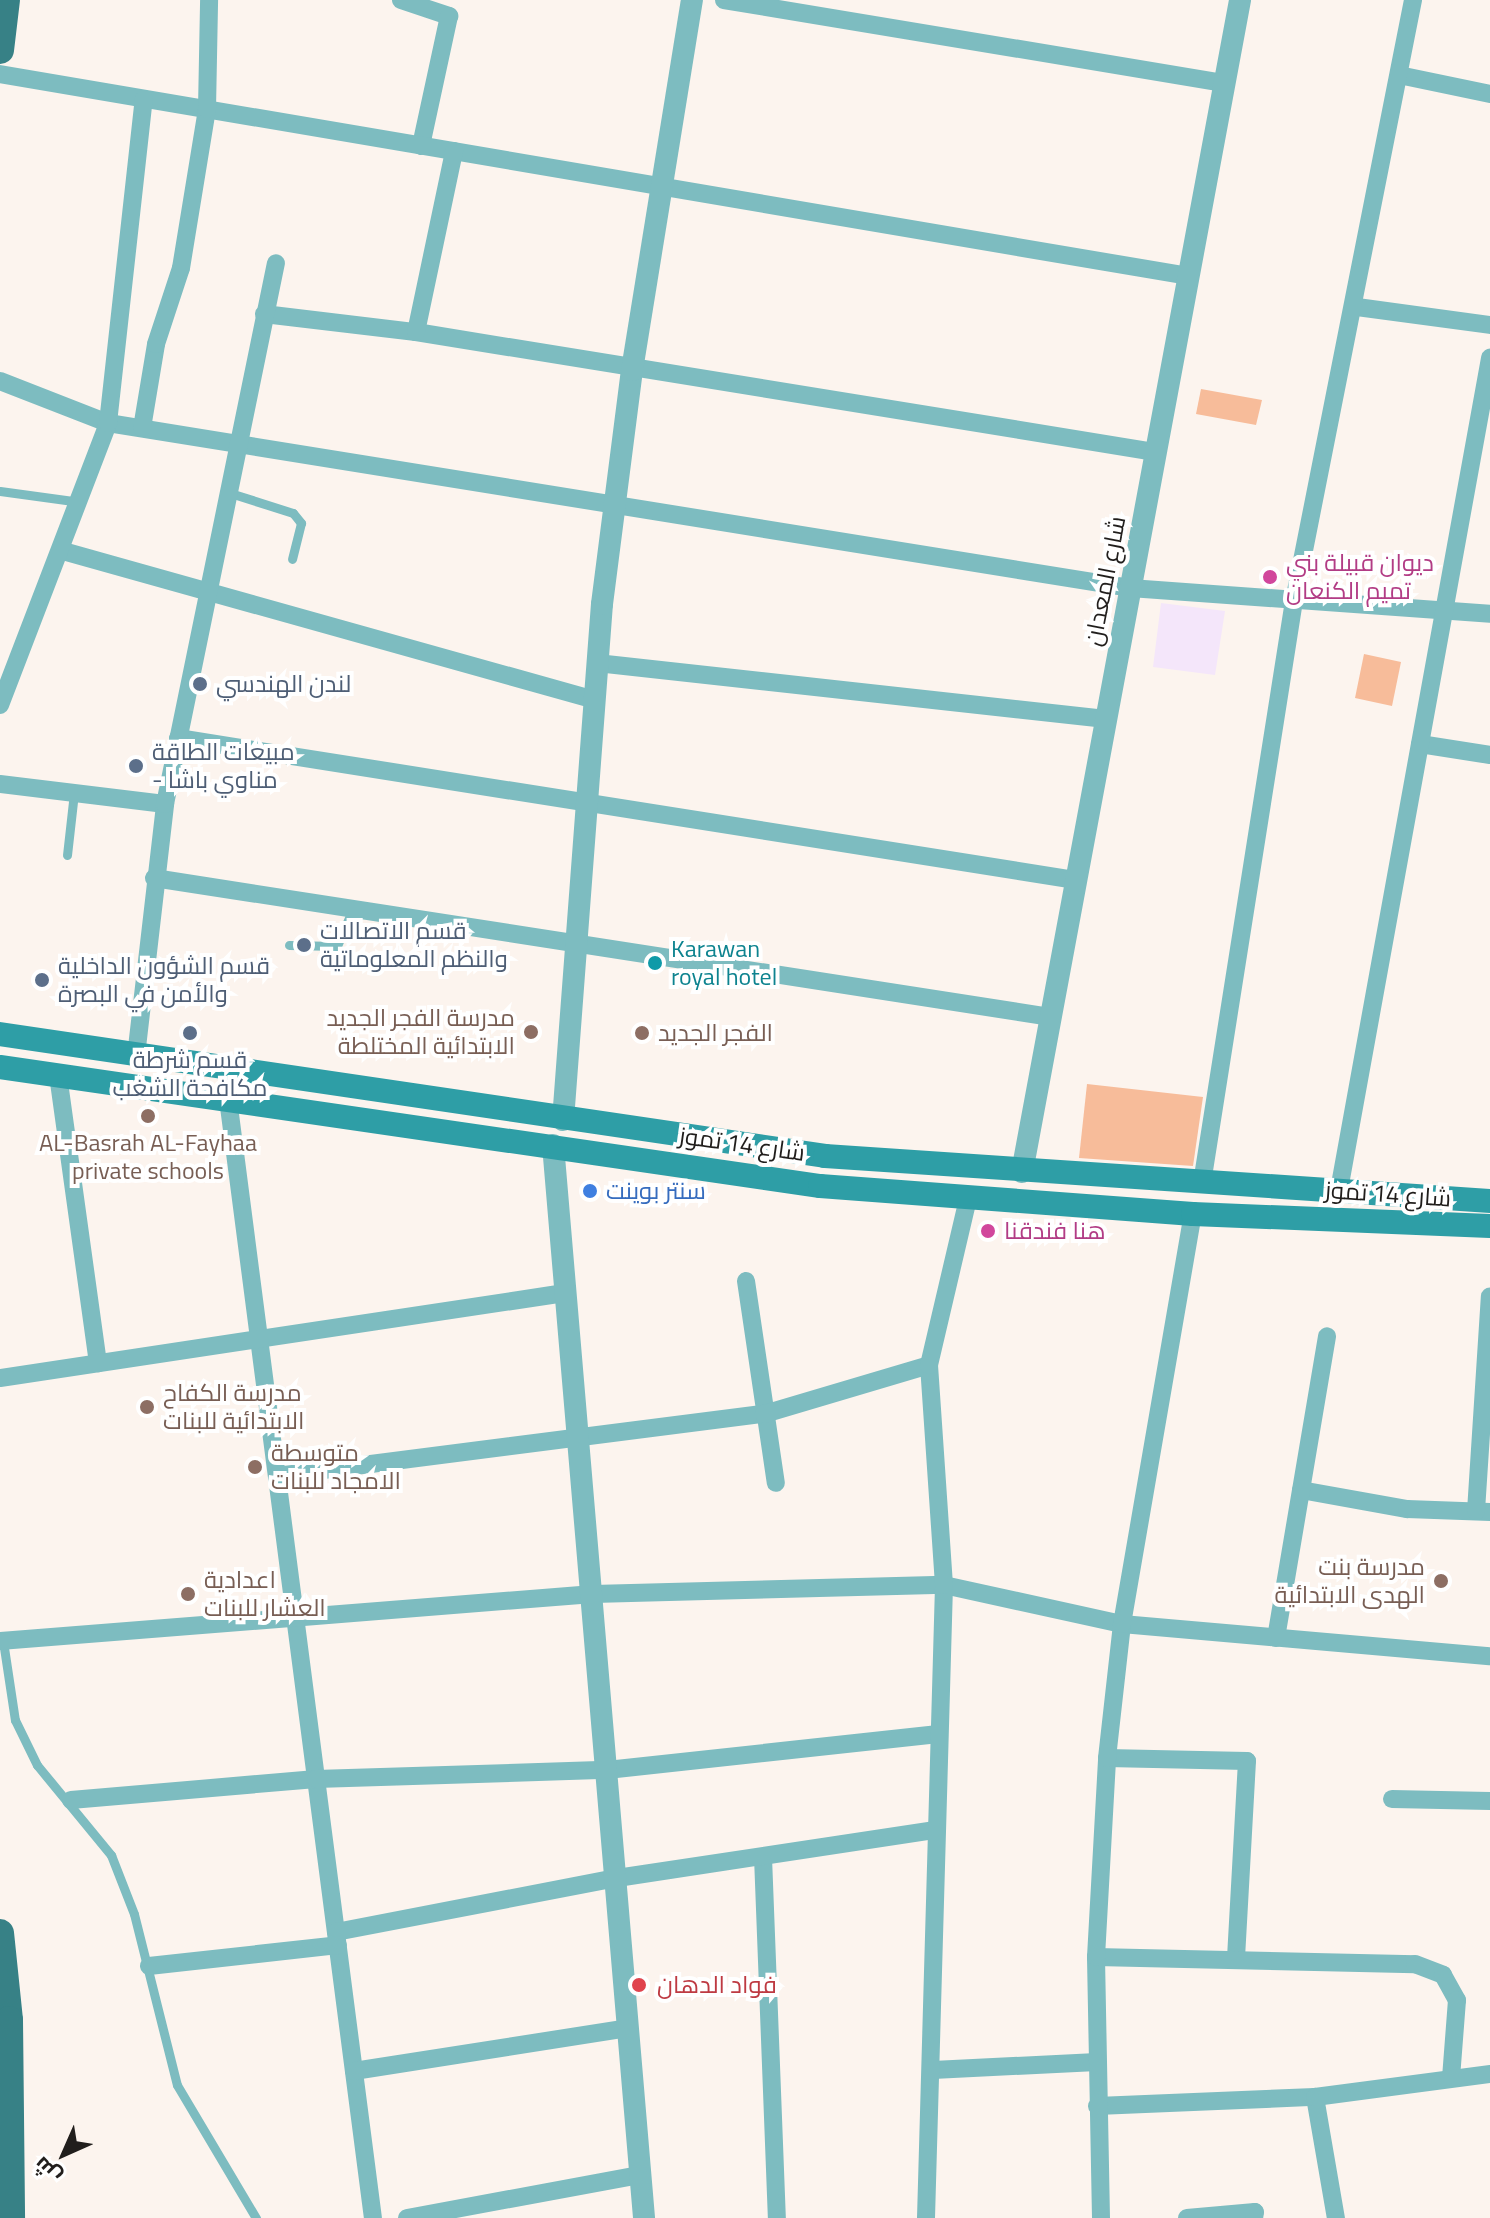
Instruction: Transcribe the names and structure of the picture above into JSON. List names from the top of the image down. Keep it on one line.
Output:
{"streets":{"main road":["شارع 14 تموز"],"street":["شارع المعدان"]},"crossings":[["شارع المعدان","شارع 14 تموز"]],"places":["ديوان قبيلة بني تميم الكنعان","لندن الهندسي","مبيعات الطاقة - مناوي باشا","قسم الاتصالات والنظم المعلوماتية","Karawan royal hotel","قسم الشؤون الداخلية والأمن في البصرة","مدرسة الفجر الجديد الابتدائية المختلطة","قسم شرطة مكافحة الشغب","الفجر الجديد","AL-Basrah AL-Fayhaa private schools","سنتر بوينت","هنا فندقنا","مدرسة الكفاح الابتدائية للبنات","متوسطة الامجاد للبنات","مدرسة بنت الهدى اﻻبتدائية","اعدادية العشار للبنات","فواد الدهان"],"north":"bottom left"}
